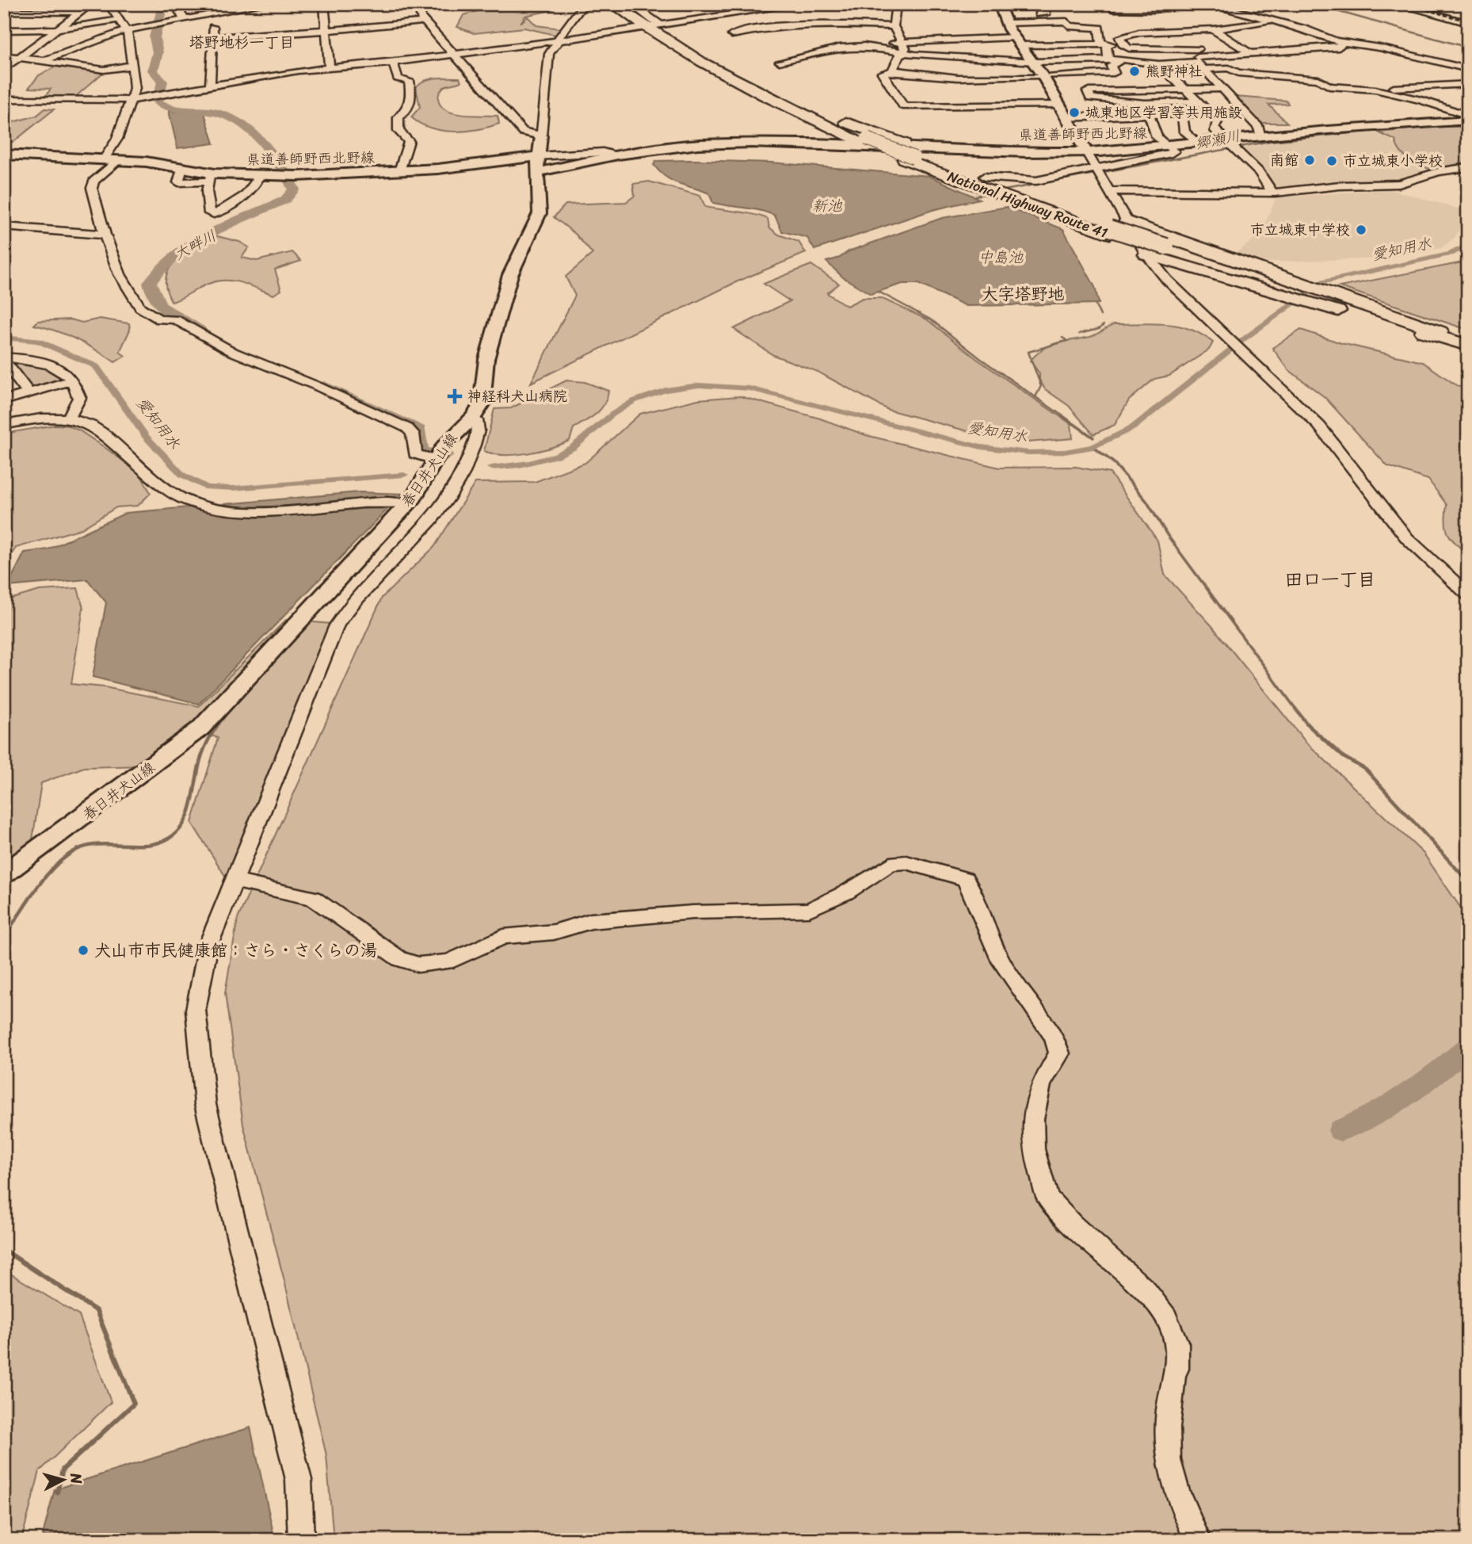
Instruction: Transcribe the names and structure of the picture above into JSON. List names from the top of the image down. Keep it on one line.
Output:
{"streets":{"highway":["National Highway Route 41"],"main road":["県道善師野西北野線","春日井犬山線"]},"crossings":[["県道善師野西北野線","National Highway Route 41"],["県道善師野西北野線","春日井犬山線"]],"districts":["塔野地杉一丁目","大字塔野地","田口一丁目"],"water":["郷瀬川","新池","大畔川","愛知用水","中島池"],"places":{"other":["熊野神社","城東地区学習等共用施設","南館","市立城東小学校","市立城東中学校","犬山市市民健康館；さら・さくらの湯"],"health":["神経科犬山病院"]},"north":"right"}
